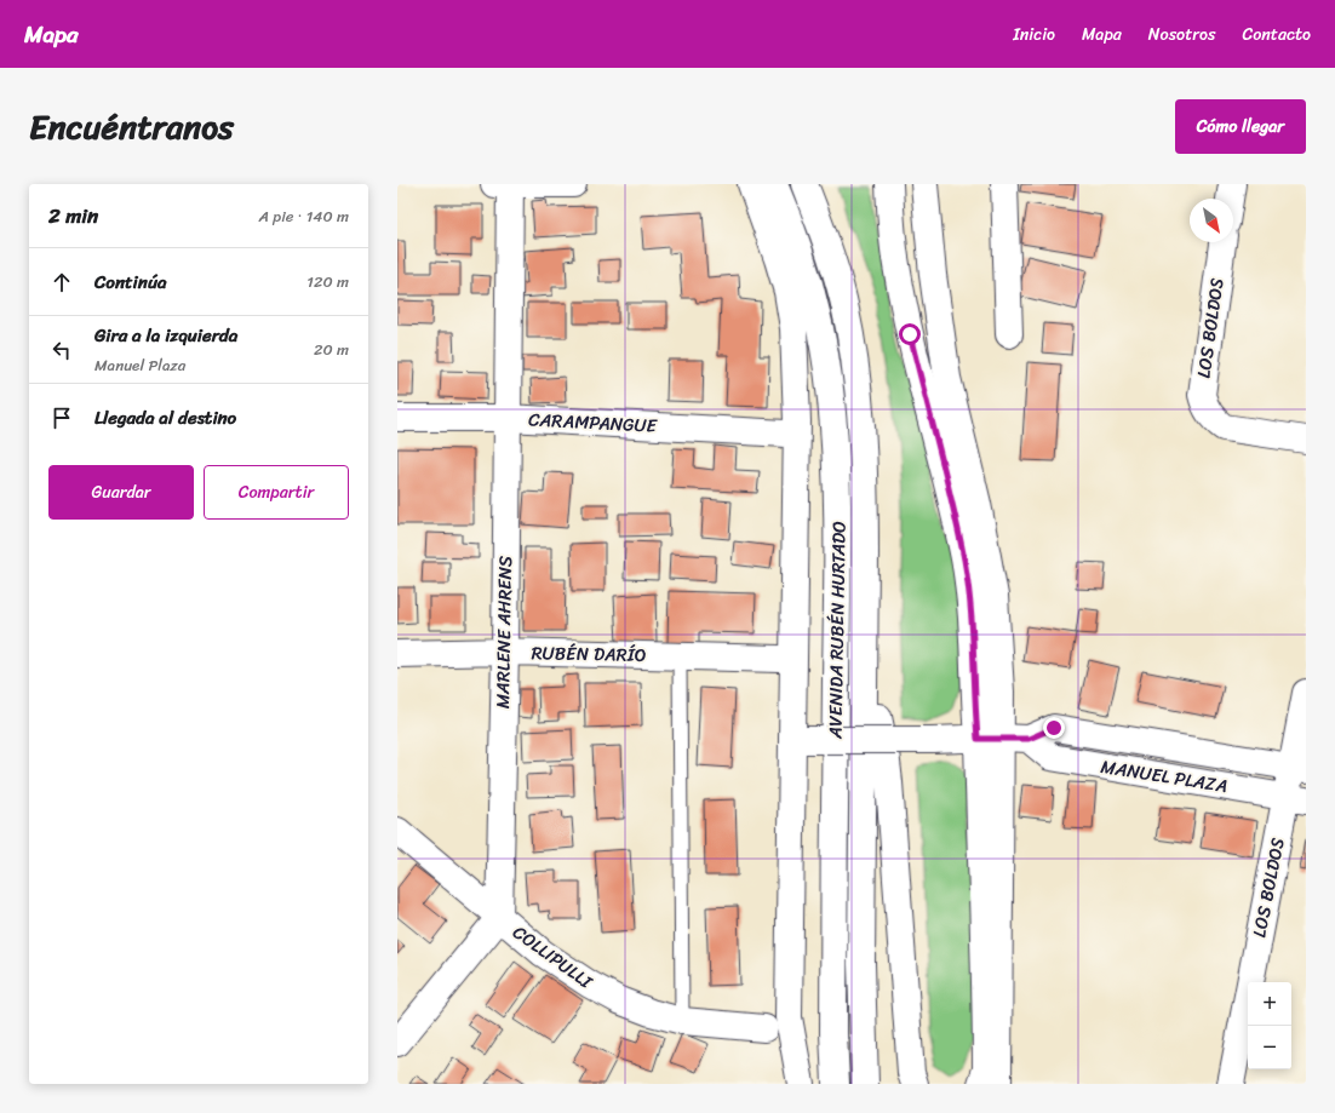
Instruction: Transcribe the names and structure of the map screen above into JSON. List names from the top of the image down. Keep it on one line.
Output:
{"streets":{"main road":["LOS BOLDOS","CARAMPANGUE","AVENIDA RUBÉN HURTADO","MARLENE AHRENS","RUBÉN DARÍO","MANUEL PLAZA","COLLIPULLI"]},"crossings":[["LOS BOLDOS","MANUEL PLAZA"],["CARAMPANGUE","MARLENE AHRENS"],["MARLENE AHRENS","RUBÉN DARÍO"],["MARLENE AHRENS","COLLIPULLI"]],"north":"bottom right","page":{"header":"Mapa","nav":["Inicio","Mapa","Nosotros","Contacto"],"title":"Encuéntranos","buttons":["Cómo llegar",["Guardar","Compartir"]],"heading":["2 min","A pie · 140 m"],"list":[["Continúa","120 m"],["Gira a la izquierda","Manuel Plaza","20 m"],"Llegada al destino"],"map_buttons":["+","−"]}}
